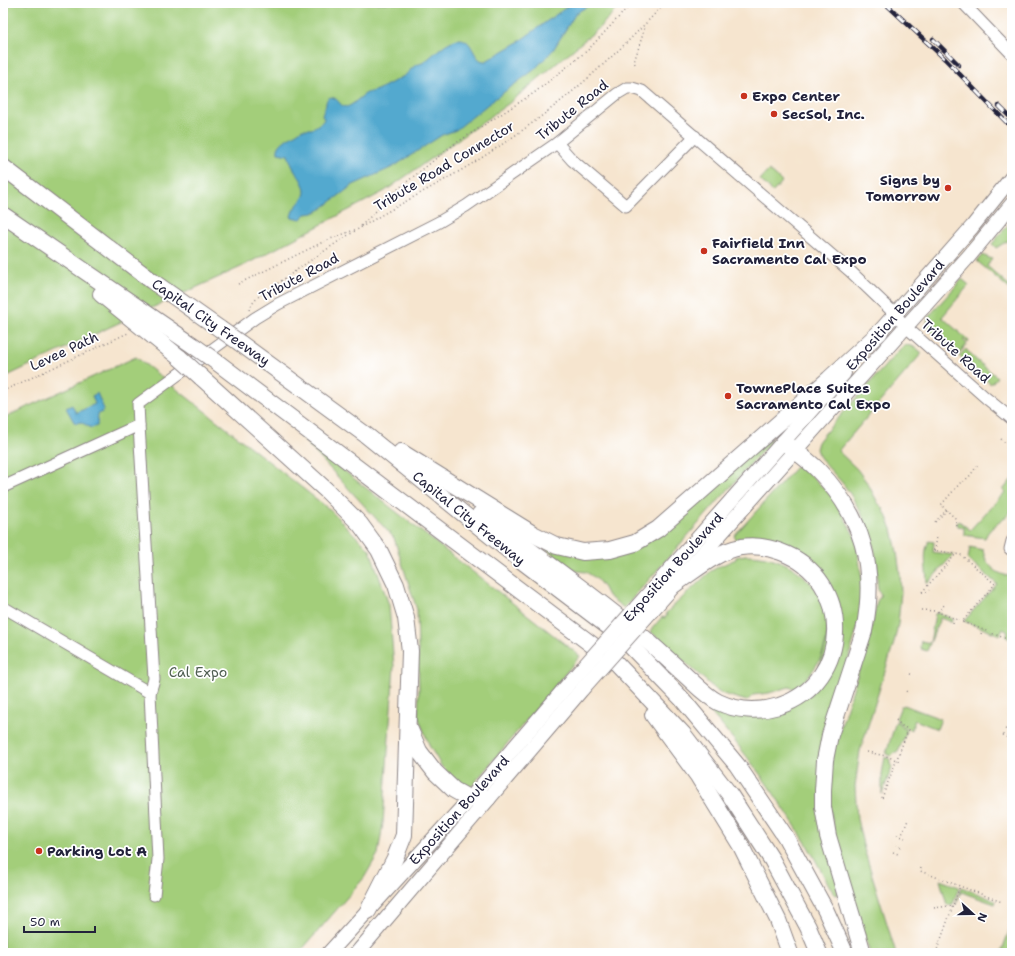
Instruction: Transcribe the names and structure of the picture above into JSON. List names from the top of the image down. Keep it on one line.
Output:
{"streets":{"highway":["Capital City Freeway"],"main road":["Exposition Boulevard"],"street":["Tribute Road"],"path":["Tribute Road Connector","Levee Path"]},"crossings":[["Tribute Road","Tribute Road Connector"],["Tribute Road","Exposition Boulevard"]],"parks":["Cal Expo"],"places":["Expo Center","SecSol, Inc.","Signs by Tomorrow","Fairfield Inn Sacramento Cal Expo","TownePlace Suites Sacramento Cal Expo","Parking Lot A"],"scale_bar":"50 m","north":"right"}
